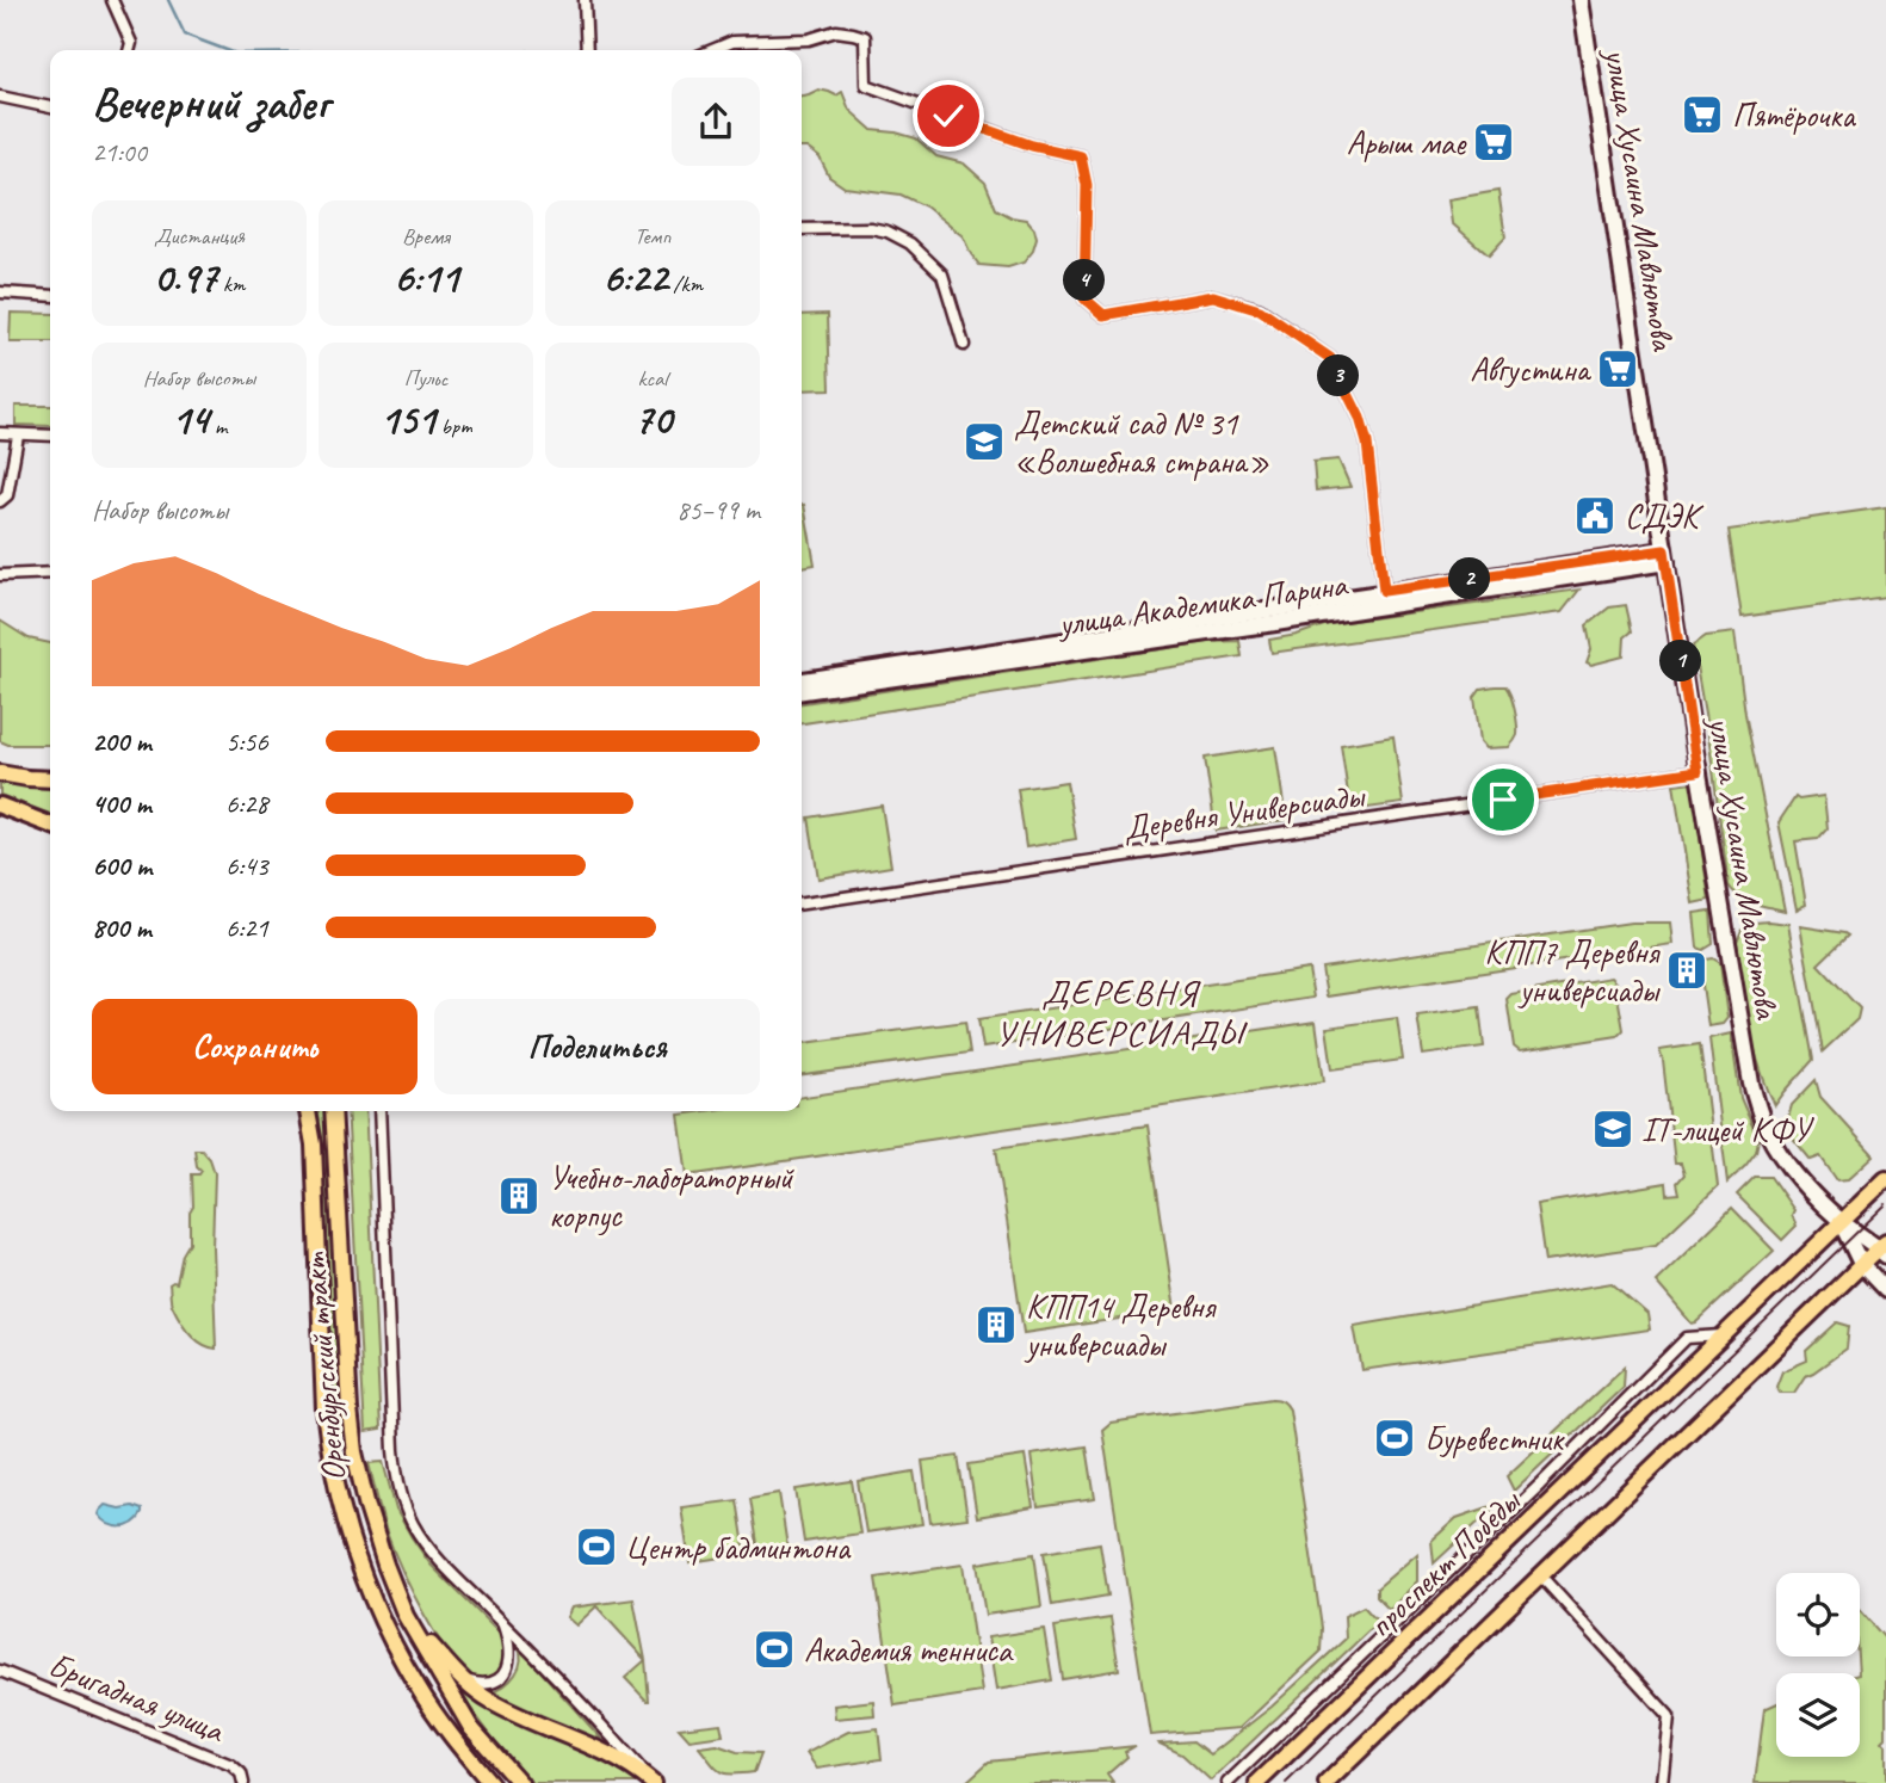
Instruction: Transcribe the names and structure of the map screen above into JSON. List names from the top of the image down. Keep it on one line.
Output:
{"streets":{"main road":["Оренбургский тракт","проспект Победы"],"street":["улица Хусаина Мавлютова","улица Академика Парина","Деревня Универсиады","Бригадная улица"]},"crossings":[["улица Хусаина Мавлютова","улица Академика Парина"],["улица Хусаина Мавлютова","Деревня Универсиады"],["улица Хусаина Мавлютова","проспект Победы"]],"districts":["ДЕРЕВНЯ УНИВЕРСИАДЫ"],"places":{"supermarket":["Пятёрочка","Арыш мае","Августина"],"school or university":["Детский сад № 31 «Волшебная страна»","IT-лицей КФУ"],"public building":["СДЭК"],"building":["КПП7 Деревня универсиады","Учебно-лабораторный корпус","КПП14 Деревня универсиады"],"sports":["Буревестник","Центр бадминтона","Академия тенниса"]},"page":{"heading":["Вечерний забег","21:00"],"stats":[["Дистанция","0.97 km"],["Время","6:11"],["Темп","6:22 /km"],["Набор высоты","14 m"],["Пульс","151 bpm"],["kcal","70"]],"pins":["4","3","2","1"],"chart":["Набор высоты","85–99 m"],"list":[{"name":"200 m","note":"5:56"},{"name":"400 m","note":"6:28"},{"name":"600 m","note":"6:43"},{"name":"800 m","note":"6:21"}],"buttons":["Сохранить","Поделиться"]}}
